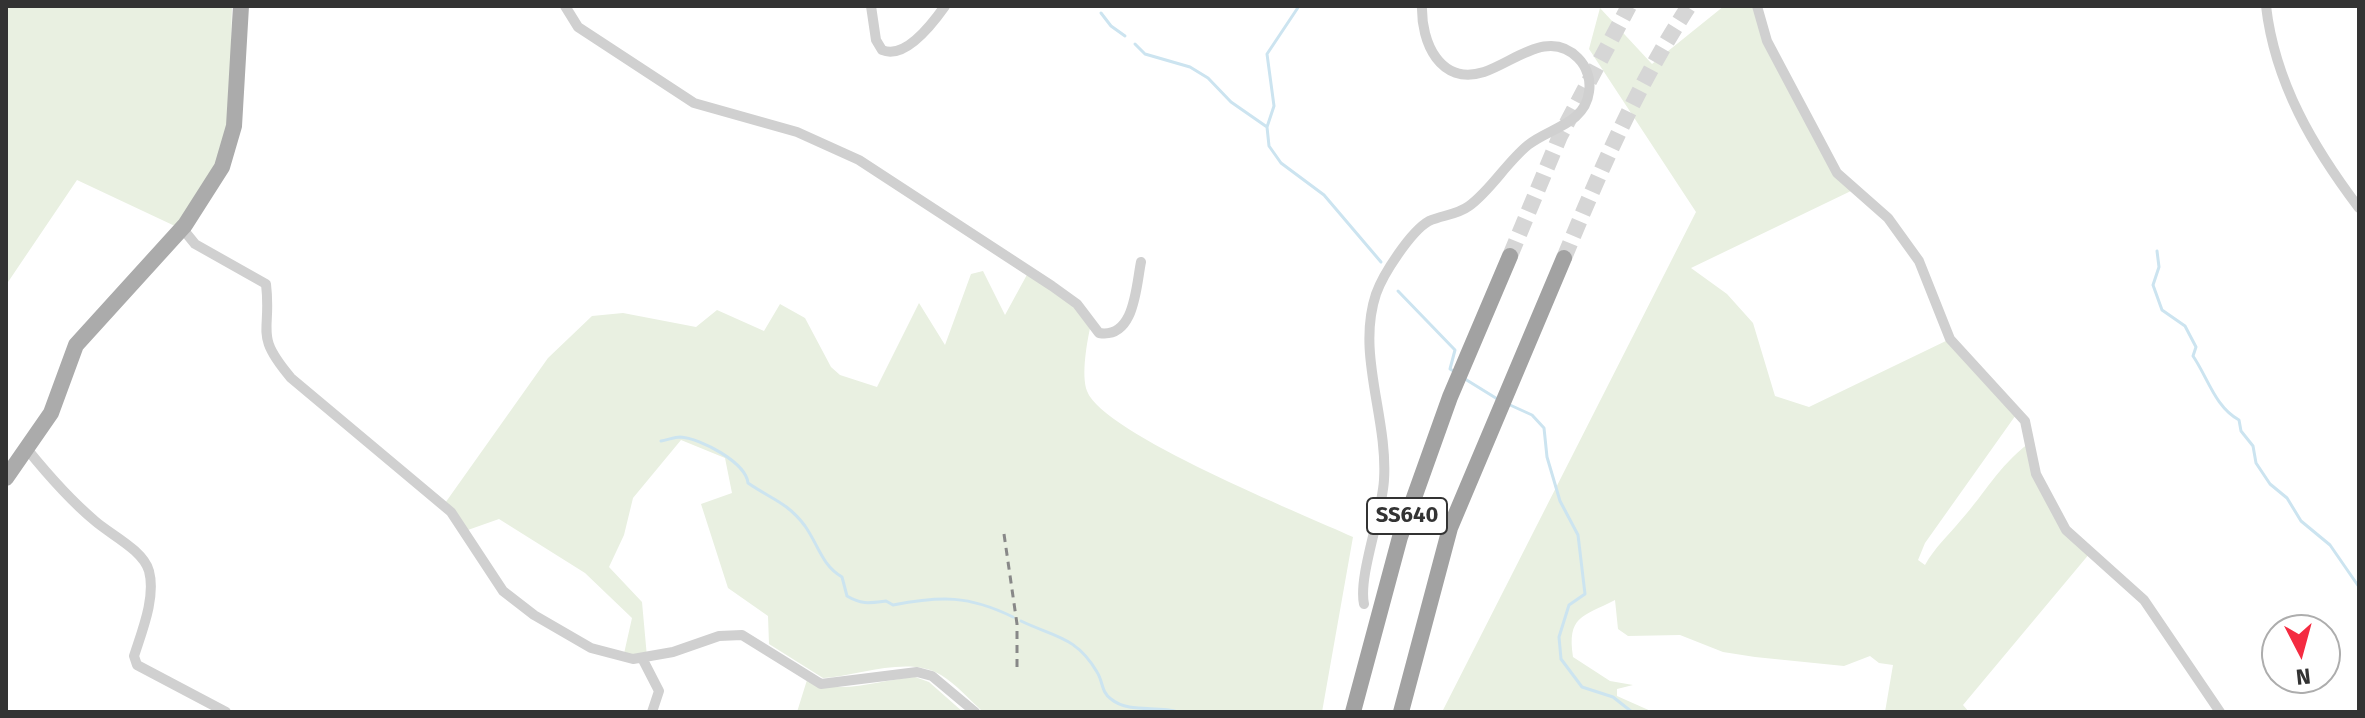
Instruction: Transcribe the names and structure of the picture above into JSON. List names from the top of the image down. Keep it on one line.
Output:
{"streets":{"highway":["SS640"]},"north":"bottom"}
